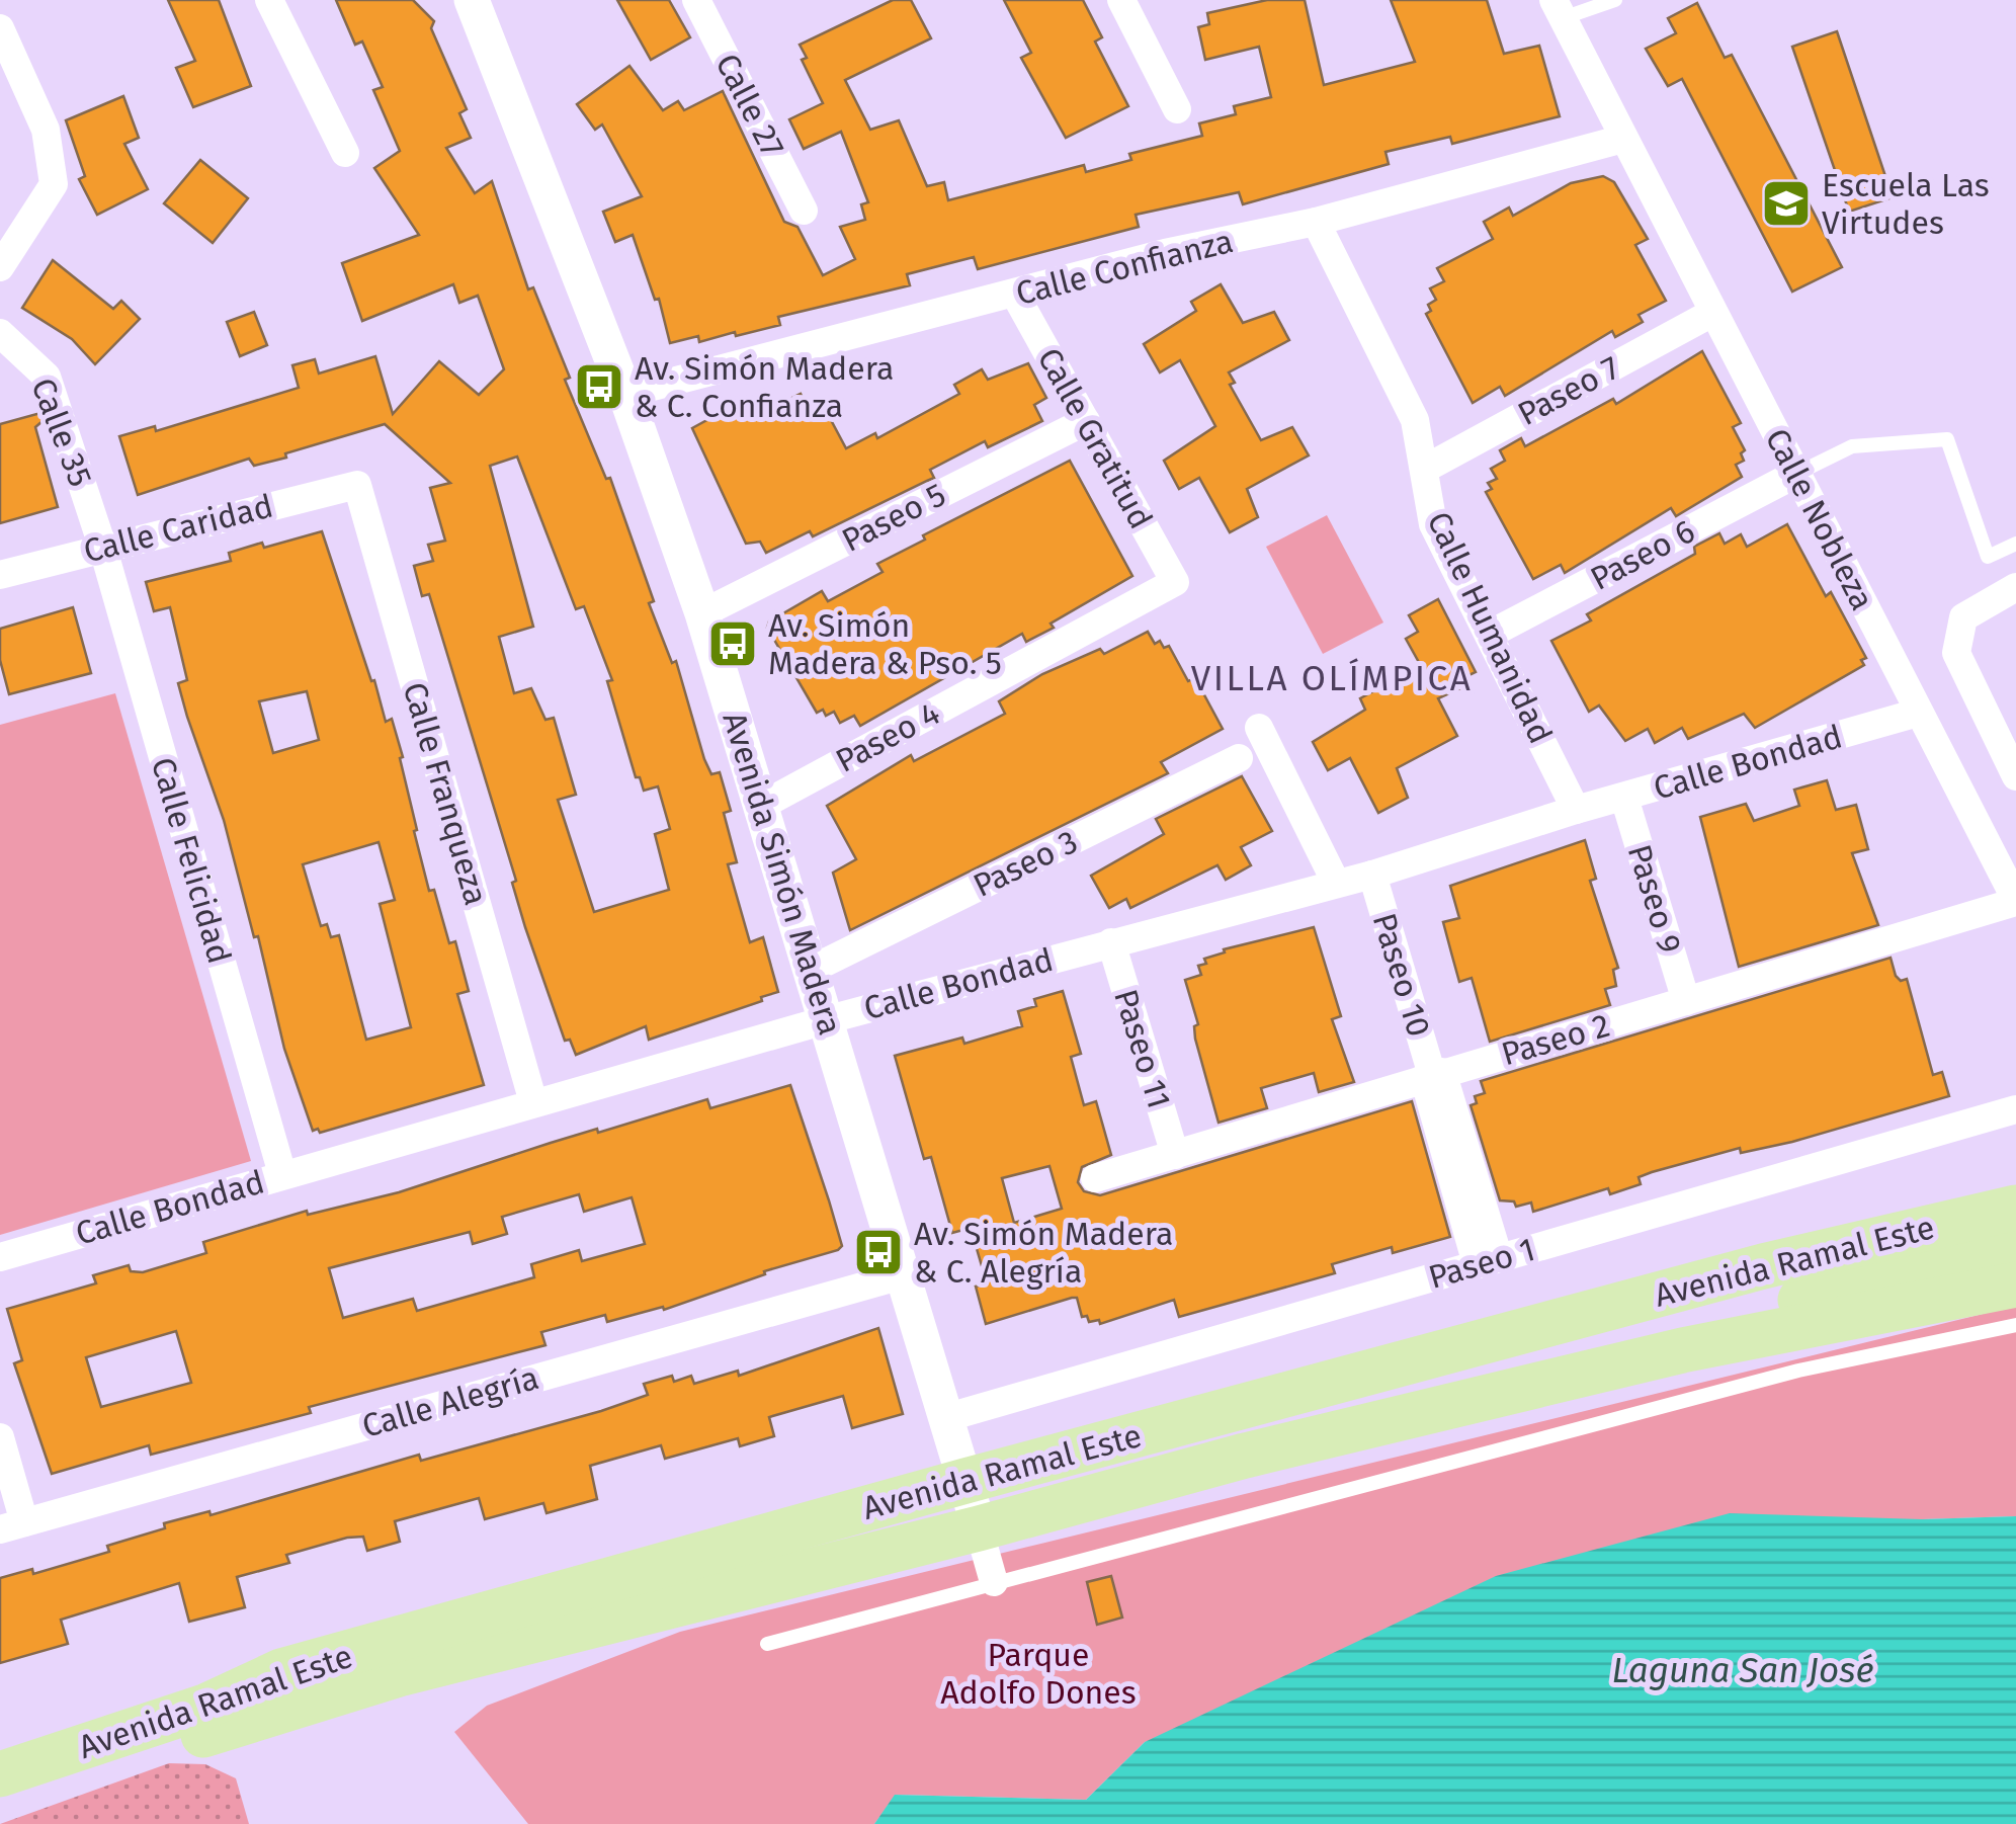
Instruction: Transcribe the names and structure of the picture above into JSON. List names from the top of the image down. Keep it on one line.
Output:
{"streets":{"main road":["Avenida Ramal Este"],"street":["Calle 27","Calle Confianza","Paseo 7","Calle 35","Calle Gratitud","Paseo 5","Calle Nobleza","Calle Caridad","Paseo 6","Calle Humanidad","Paseo 4","Calle Bondad","Calle Franqueza","Calle Felicidad","Paseo 3","Avenida Simón Madera","Paseo 9","Paseo 10","Paseo 2","Paseo 11","Paseo 1","Calle Alegría"]},"crossings":[["Calle Confianza","Calle Gratitud"],["Calle Confianza","Calle Nobleza"],["Calle Confianza","Calle Humanidad"],["Calle Confianza","Avenida Simón Madera"],["Paseo 7","Calle Nobleza"],["Paseo 7","Calle Humanidad"],["Calle 35","Calle Caridad"],["Calle 35","Calle Felicidad"],["Calle Gratitud","Paseo 5"],["Calle Gratitud","Paseo 4"],["Paseo 5","Avenida Simón Madera"],["Calle Nobleza","Paseo 6"],["Calle Nobleza","Calle Bondad"],["Calle Nobleza","Paseo 2"],["Calle Caridad","Calle Franqueza"],["Calle Caridad","Calle Felicidad"],["Paseo 6","Calle Humanidad"],["Calle Humanidad","Calle Bondad"],["Paseo 4","Avenida Simón Madera"],["Calle Bondad","Calle Franqueza"],["Calle Bondad","Calle Felicidad"],["Calle Bondad","Avenida Simón Madera"],["Calle Bondad","Paseo 9"],["Calle Bondad","Paseo 10"],["Calle Bondad","Paseo 11"],["Paseo 3","Avenida Simón Madera"],["Avenida Simón Madera","Avenida Ramal Este"],["Avenida Simón Madera","Paseo 1"],["Avenida Simón Madera","Calle Alegría"],["Paseo 9","Paseo 2"],["Paseo 10","Paseo 2"],["Paseo 10","Paseo 1"],["Paseo 2","Paseo 11"]],"districts":["VILLA OLÍMPICA"],"water":["Laguna San José"],"parks":["Parque Adolfo Dones"],"places":{"school or university":["Escuela Las Virtudes"],"bus stop":["Av. Simón Madera & C. Confianza","Av. Simón Madera & Pso. 5","Av. Simón Madera & C. Alegría"]}}
